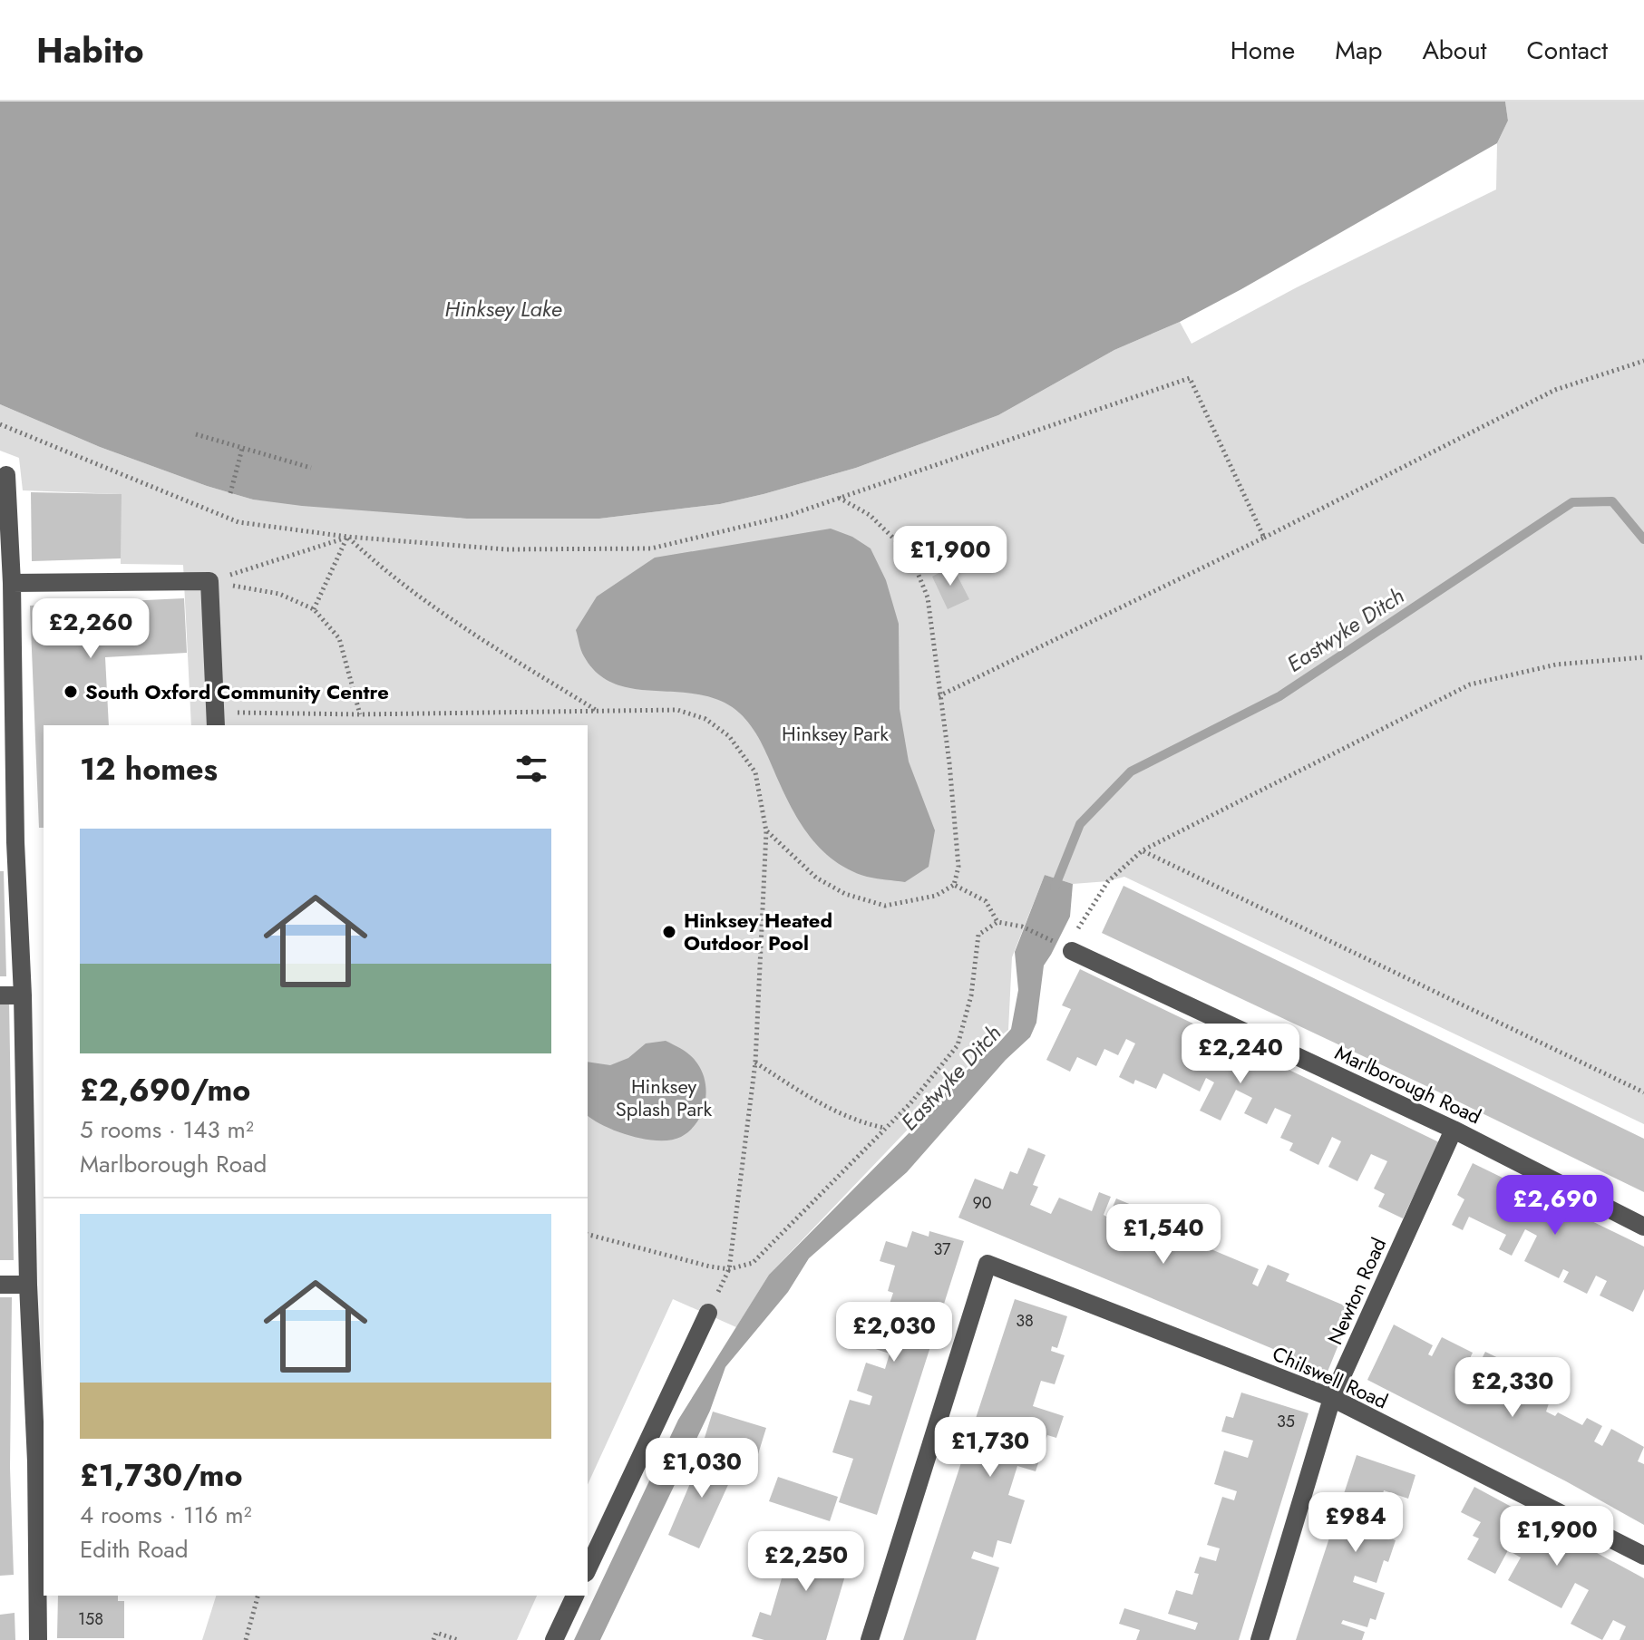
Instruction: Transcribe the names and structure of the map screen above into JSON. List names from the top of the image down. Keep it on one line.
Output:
{"streets":{"street":["Marlborough Road","Newton Road","Chilswell Road"]},"crossings":[["Marlborough Road","Newton Road"],["Newton Road","Chilswell Road"]],"water":["Hinksey Lake","Eastwyke Ditch"],"parks":["Hinksey Park","Hinksey Splash Park"],"places":["South Oxford Community Centre","Hinksey Heated Outdoor Pool"],"house_numbers":["90","37","38","35","158"],"page":{"header":"Habito","nav":["Home","Map","About","Contact"],"price":["£1,900","£2,260","£2,240","£2,690","£1,540","£2,030","£2,330","£1,730","£1,030","£984","£1,900","£2,250"],"heading":"12 homes","list":[{"name":"£2,690/mo","note":"5 rooms · 143 m² · Marlborough Road"},{"name":"£1,730/mo","note":"4 rooms · 116 m² · Edith Road"}]}}
